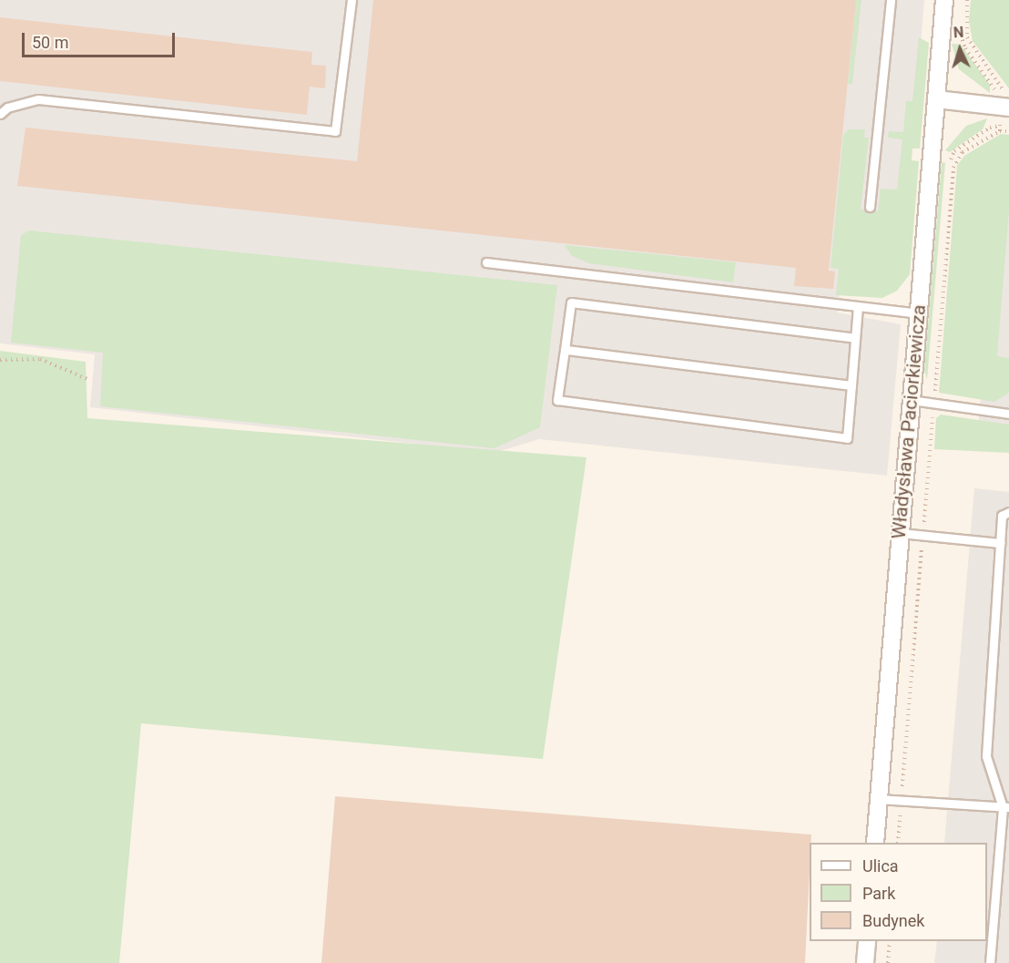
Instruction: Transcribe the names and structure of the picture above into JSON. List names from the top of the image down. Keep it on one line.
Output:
{"streets":{"street":["Władysława Paciorkiewicza"]},"legend":["Ulica","Park","Budynek"],"scale_bar":"50 m","north":"top"}
